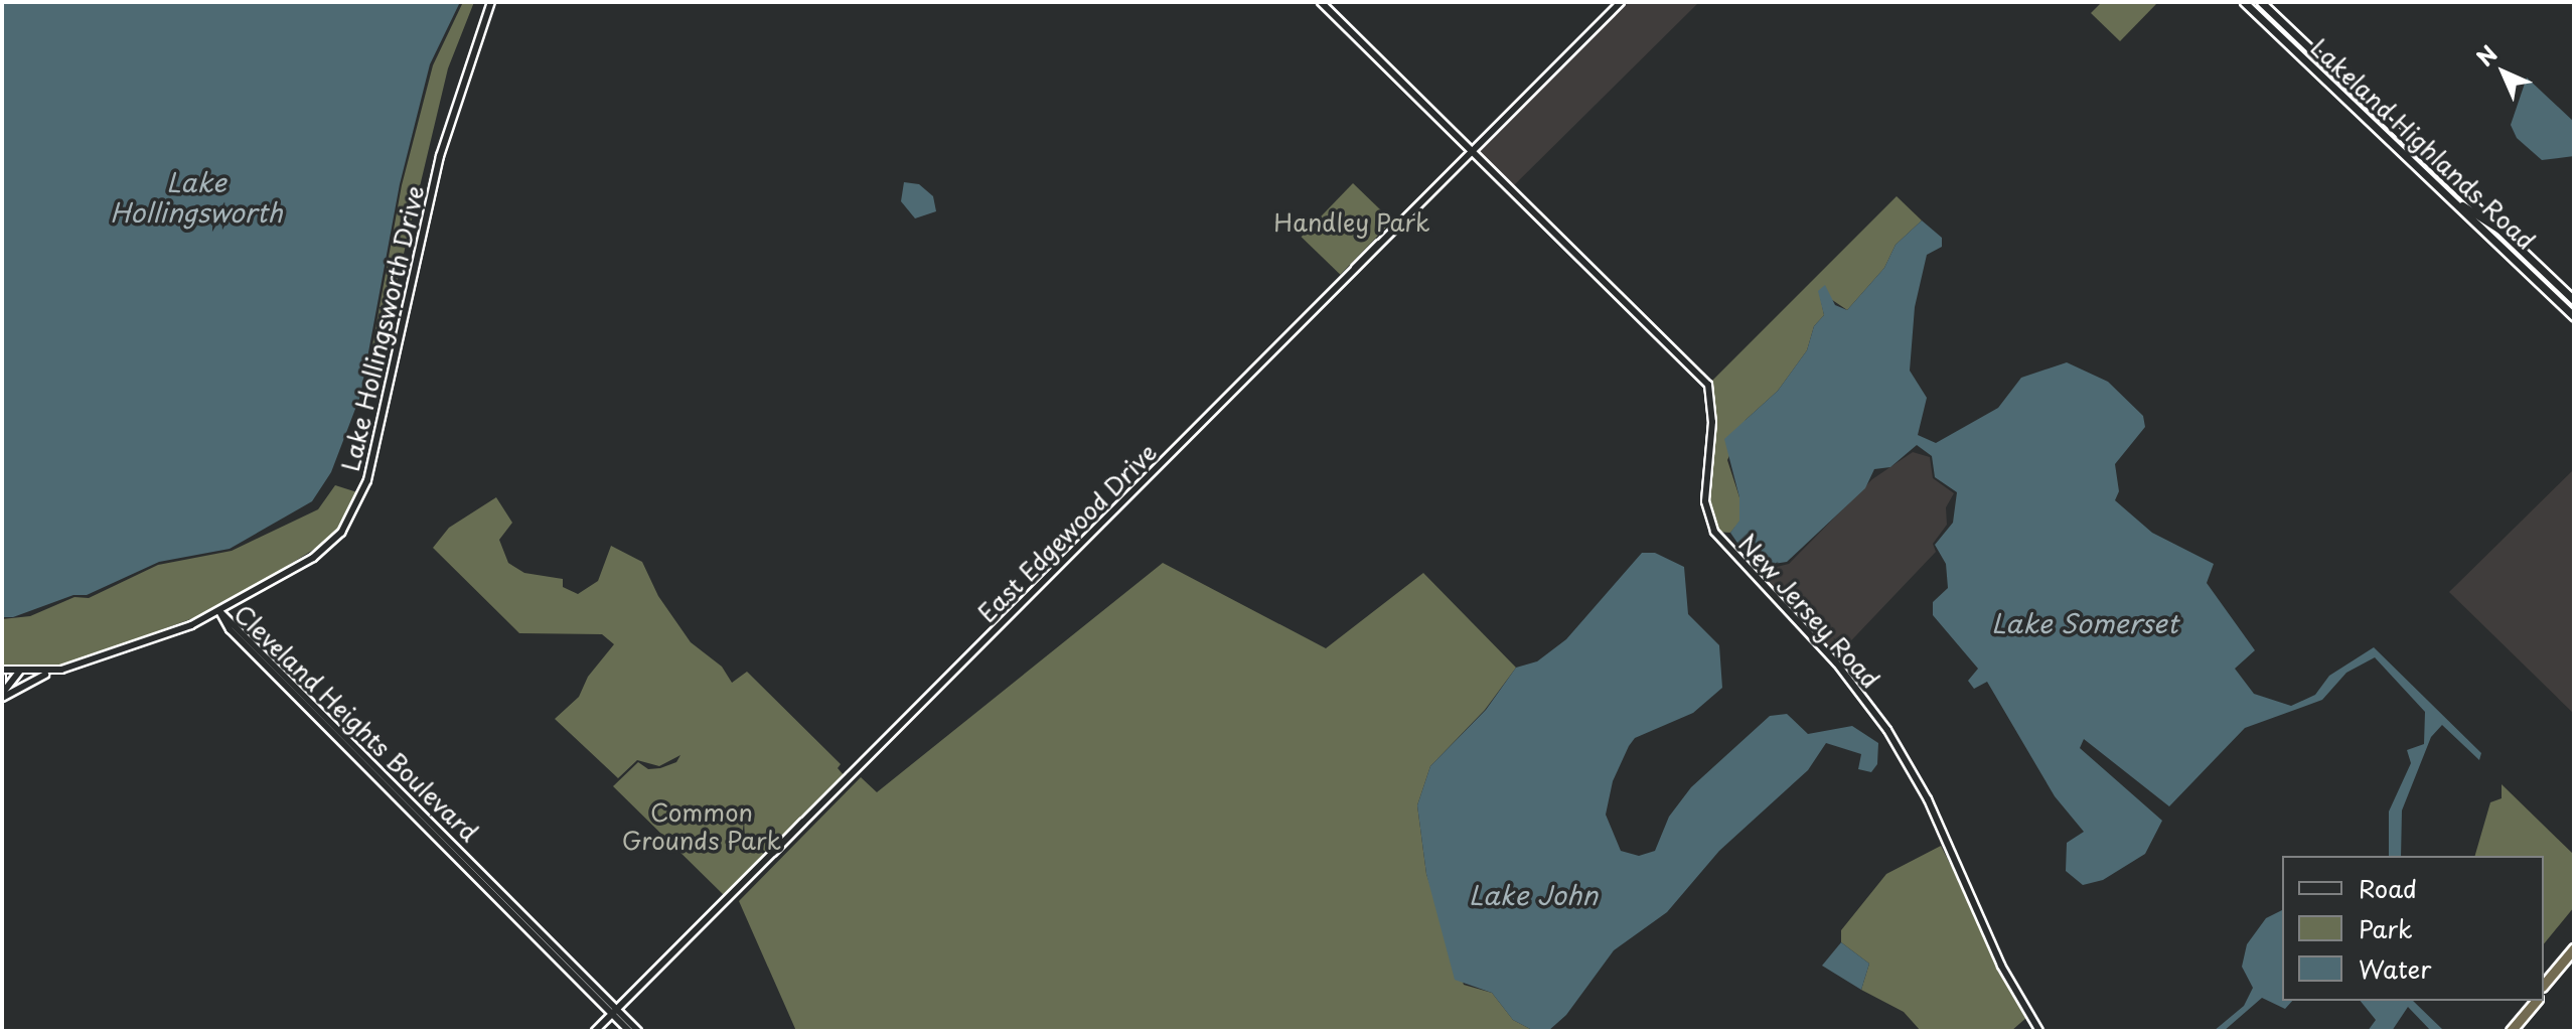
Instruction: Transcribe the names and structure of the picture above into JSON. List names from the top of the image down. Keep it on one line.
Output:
{"streets":{"main road":["Lakeland Highlands Road"],"street":["Lake Hollingsworth Drive","East Edgewood Drive","New Jersey Road","Cleveland Heights Boulevard"]},"crossings":[["Lake Hollingsworth Drive","Cleveland Heights Boulevard"],["East Edgewood Drive","New Jersey Road"],["East Edgewood Drive","Cleveland Heights Boulevard"]],"water":["Lake Hollingsworth","Lake Somerset","Lake John"],"parks":["Handley Park","Common Grounds Park"],"legend":["Road","Park","Water"],"north":"top left"}
